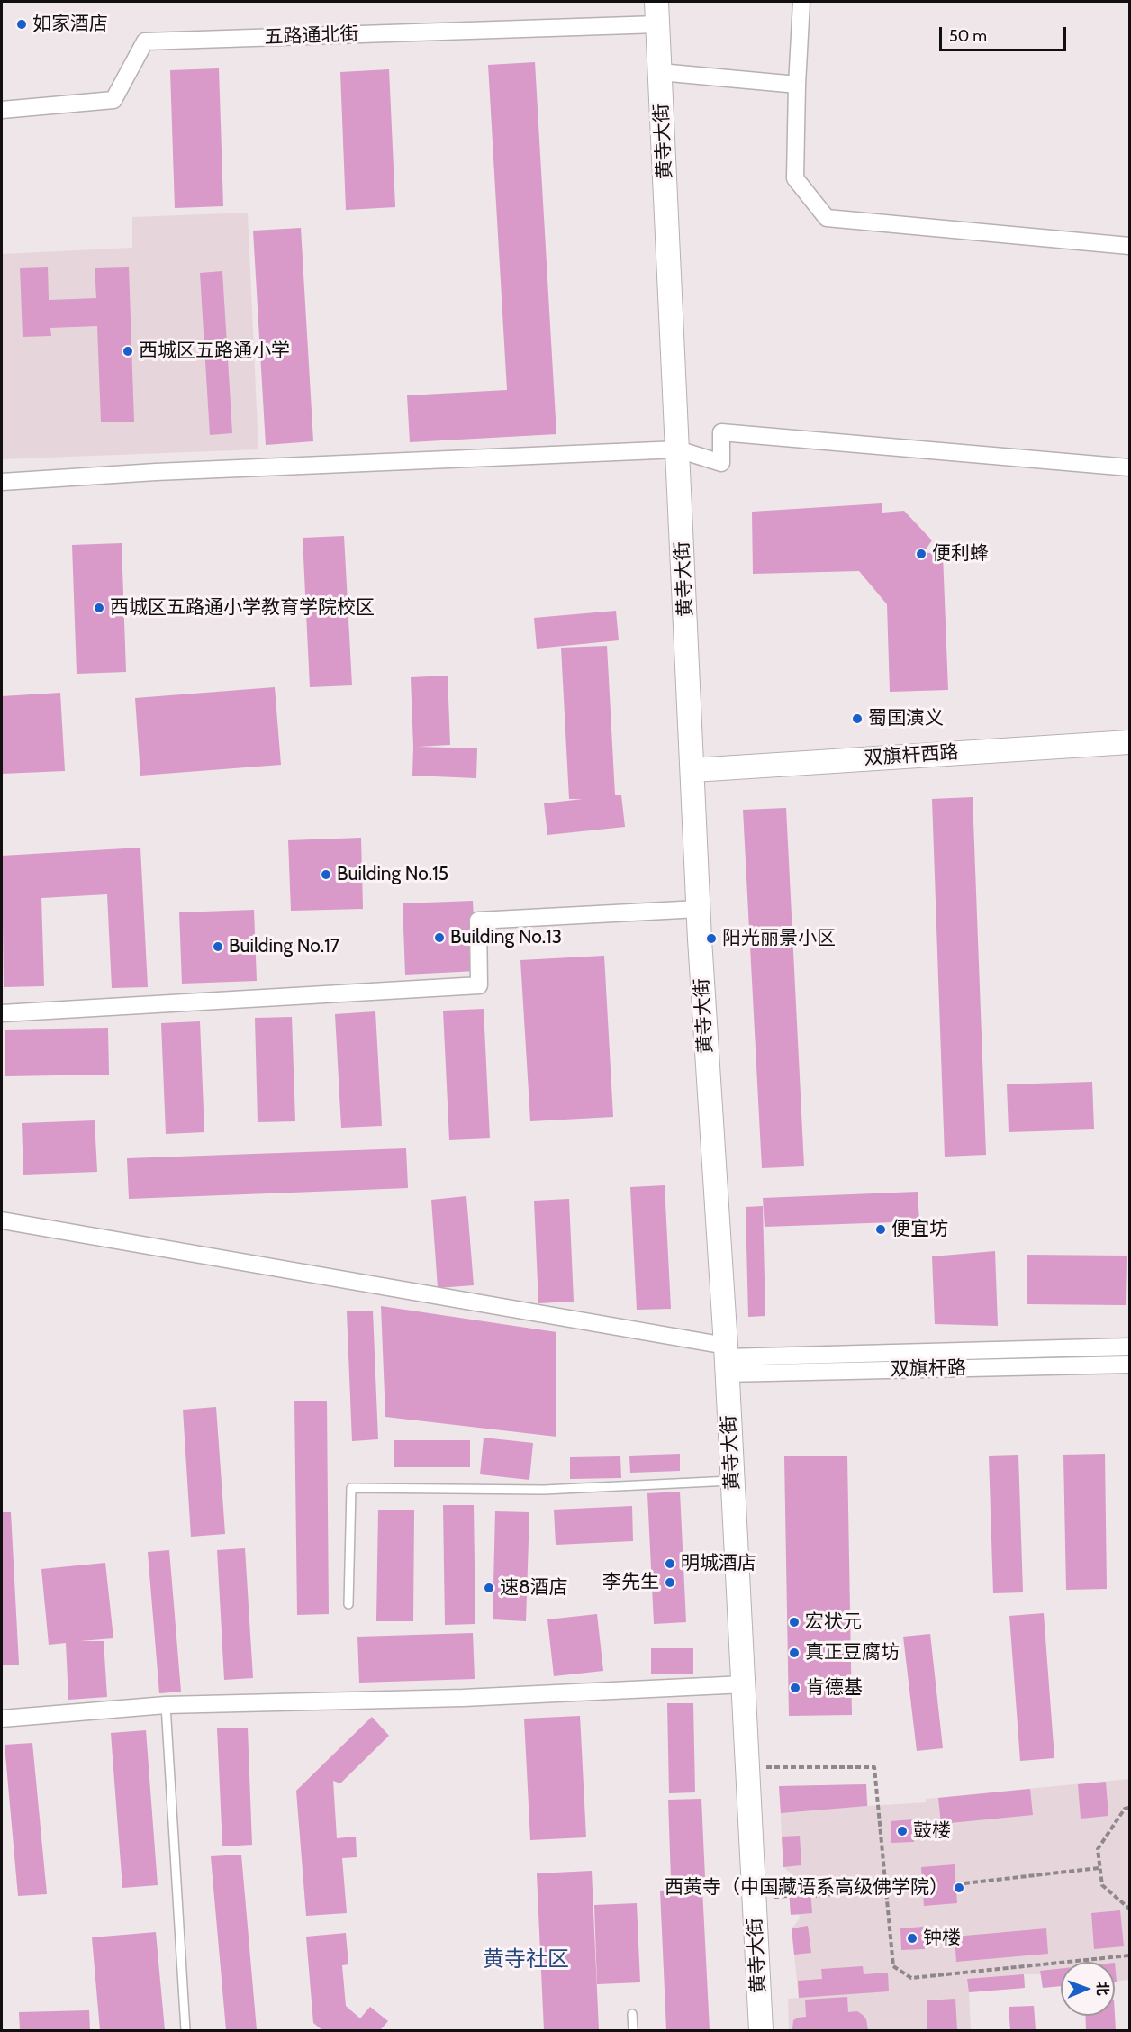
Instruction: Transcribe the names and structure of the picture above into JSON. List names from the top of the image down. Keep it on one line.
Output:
{"streets":{"street":["五路通北街","黄寺大街","双旗杆西路","双旗杆路"]},"crossings":[["五路通北街","黄寺大街"],["黄寺大街","双旗杆西路"],["黄寺大街","双旗杆路"]],"districts":["黄寺社区"],"places":["如家酒店","西城区五路通小学","便利蜂","西城区五路通小学教育学院校区","蜀国演义","Building No.15","Building No.13","阳光丽景小区","Building No.17","便宜坊","明城酒店","李先生","速8酒店","宏状元","真正豆腐坊","肯德基","鼓楼","西黃寺（中国藏语系高级佛学院）","钟楼"],"scale_bar":"50 m","north":"right"}
